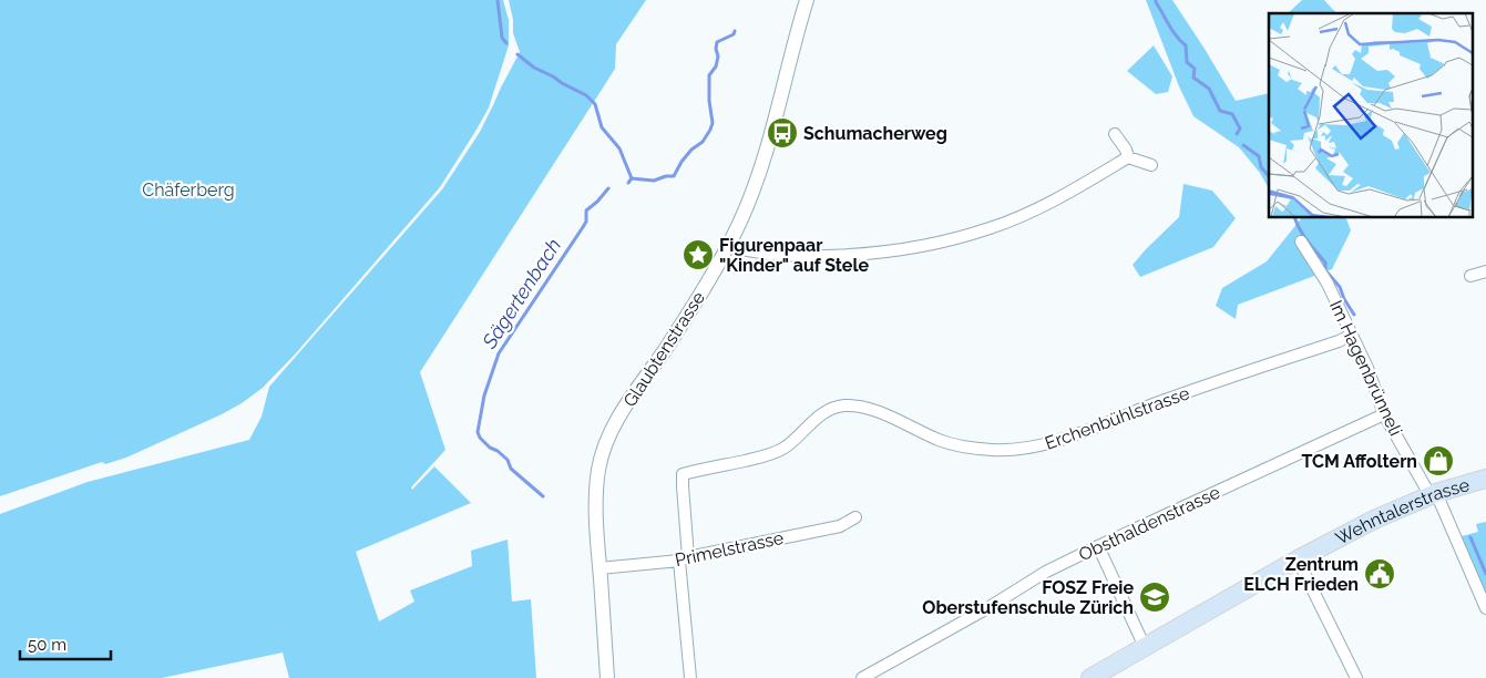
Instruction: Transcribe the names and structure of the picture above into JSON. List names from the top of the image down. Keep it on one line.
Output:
{"streets":{"main road":["Wehntalerstrasse"],"street":["Glaubtenstrasse","Im Hagenbrünneli","Erchenbühlstrasse","Obsthaldenstrasse","Primelstrasse"]},"crossings":[["Glaubtenstrasse","Primelstrasse"],["Im Hagenbrünneli","Erchenbühlstrasse"],["Im Hagenbrünneli","Wehntalerstrasse"],["Im Hagenbrünneli","Obsthaldenstrasse"],["Erchenbühlstrasse","Primelstrasse"]],"water":["Sägertenbach"],"parks":["Chäferberg"],"places":{"bus stop":["Schumacherweg"],"place":["Figurenpaar \"Kinder\" auf Stele"],"shop":["TCM Affoltern"],"public building":["Zentrum ELCH Frieden"],"school or university":["FOSZ Freie Oberstufenschule Zürich"]},"scale_bar":"50 m"}
